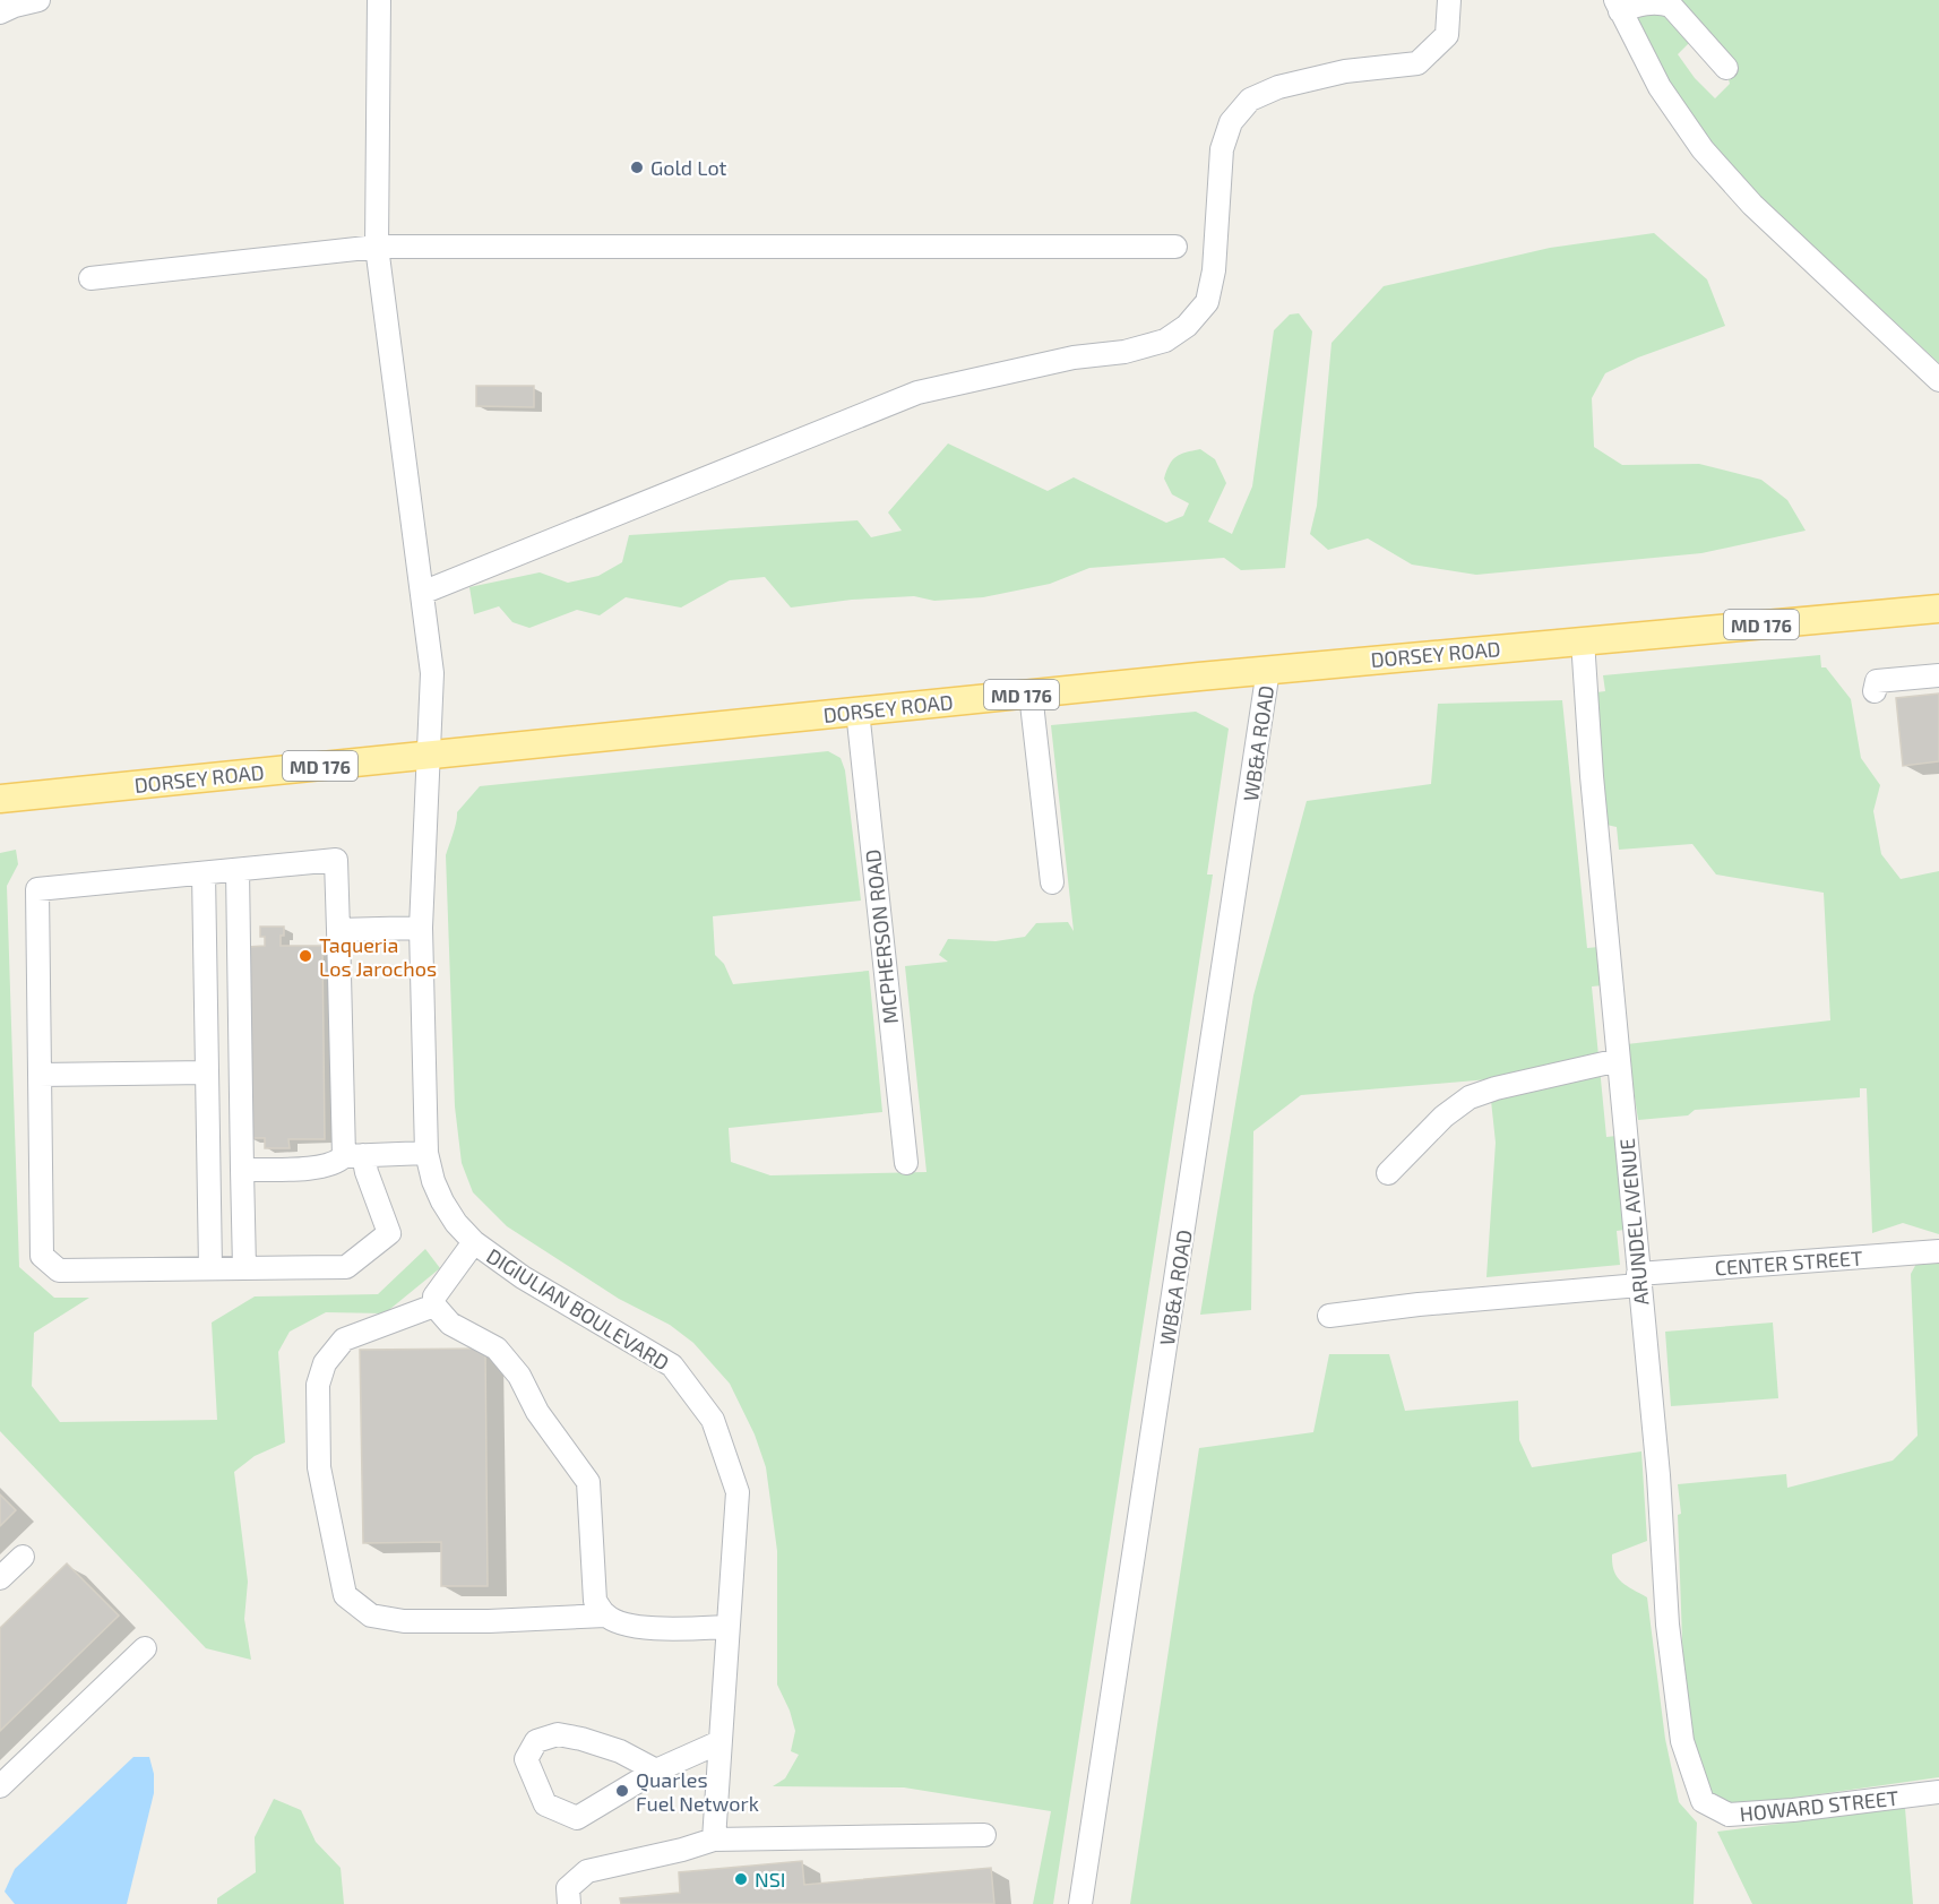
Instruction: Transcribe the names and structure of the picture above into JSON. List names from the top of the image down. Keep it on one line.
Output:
{"streets":{"main road":["MD 176","DORSEY ROAD"],"street":["WB&A ROAD","MCPHERSON ROAD","ARUNDEL AVENUE","CENTER STREET","DIGIULIAN BOULEVARD","HOWARD STREET"]},"crossings":[["DORSEY ROAD","WB&A ROAD"],["DORSEY ROAD","MCPHERSON ROAD"],["DORSEY ROAD","ARUNDEL AVENUE"],["DORSEY ROAD","DIGIULIAN BOULEVARD"],["ARUNDEL AVENUE","CENTER STREET"],["ARUNDEL AVENUE","HOWARD STREET"]],"places":["Gold Lot","Taqueria Los Jarochos","Quarles Fuel Network","NSI"]}
